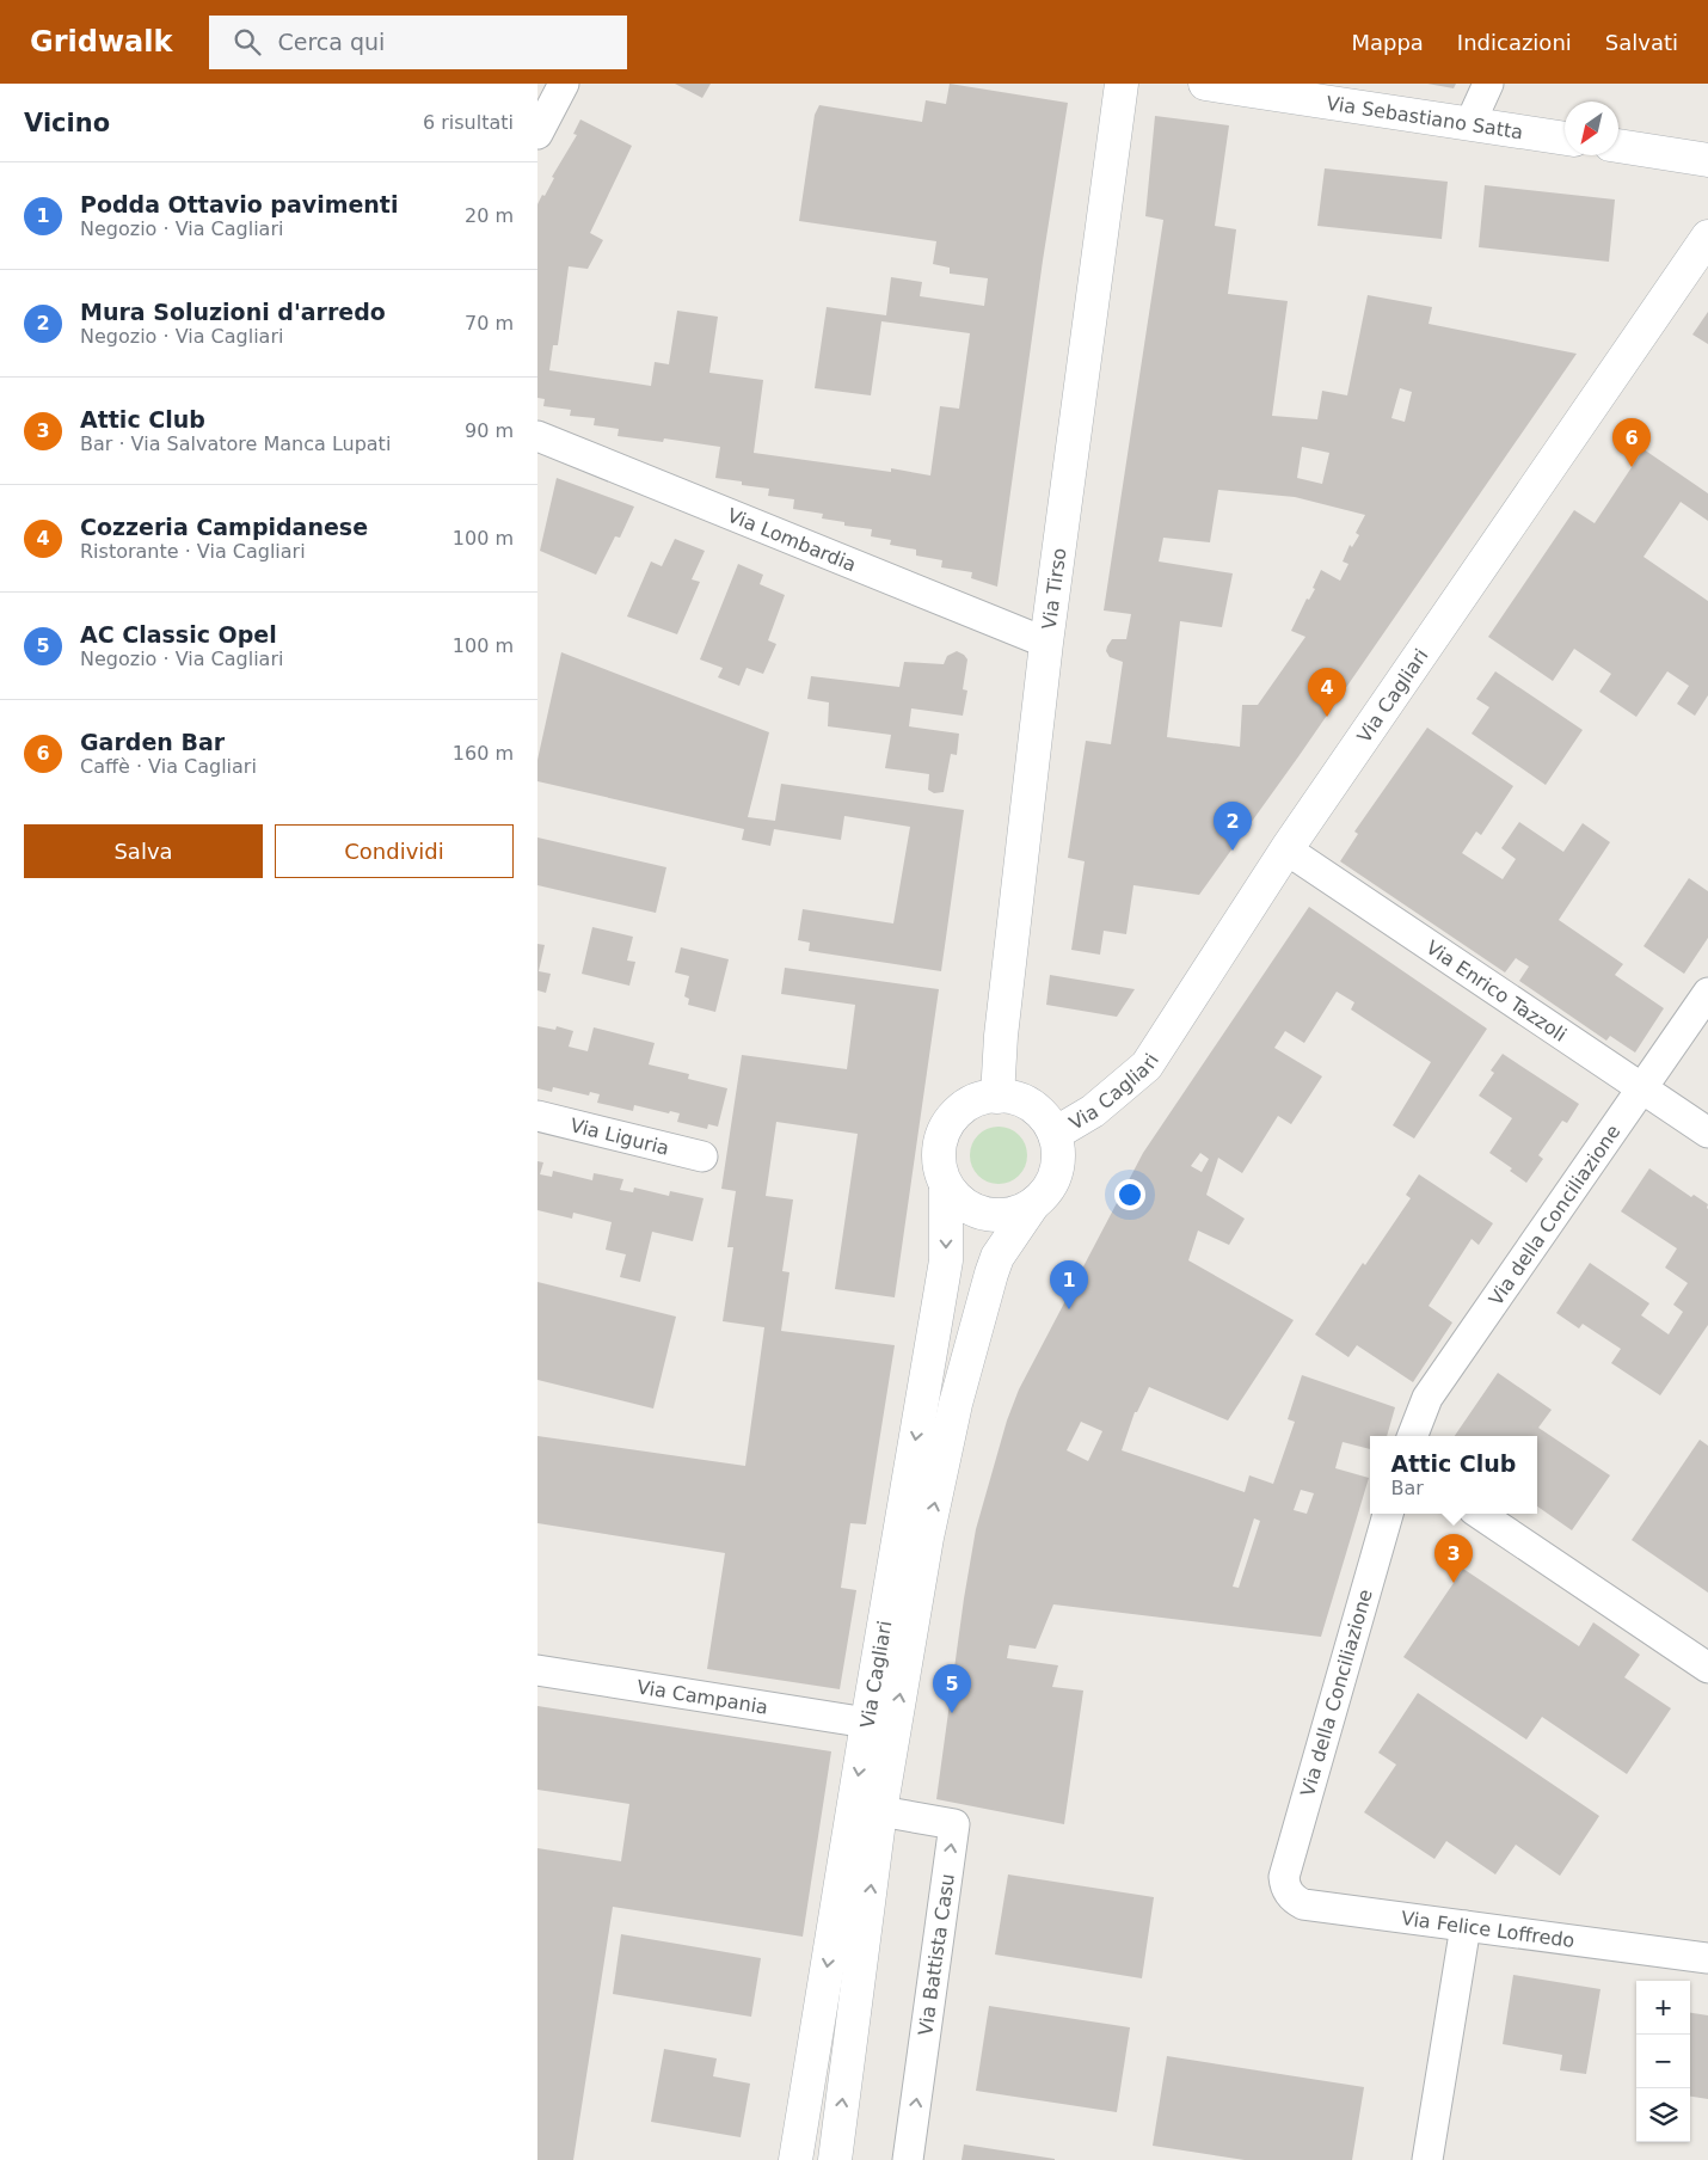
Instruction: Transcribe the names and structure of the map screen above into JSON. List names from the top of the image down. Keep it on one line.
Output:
{"streets":{"main road":["Via Sebastiano Satta","Via Tirso","Via Cagliari"],"street":["Via Lombardia","Via Enrico Tazzoli","Via Liguria","Via della Conciliazione","Via Campania","Via Felice Loffredo","Via Battista Casu"]},"crossings":[["Via Lombardia","Via Tirso"],["Via Tirso","Via Cagliari"],["Via Cagliari","Via Enrico Tazzoli"],["Via Cagliari","Via Campania"],["Via Cagliari","Via Battista Casu"],["Via Enrico Tazzoli","Via della Conciliazione"],["Via della Conciliazione","Via Felice Loffredo"]],"one_way":["Via Battista Casu"],"north":"bottom left","page":{"header":"Gridwalk","search":"Cerca qui","nav":["Mappa","Indicazioni","Salvati"],"heading":["Vicino","6 risultati"],"list":[{"mark":"1","name":"Podda Ottavio pavimenti","note":"Negozio · Via Cagliari","value":"20 m"},{"mark":"2","name":"Mura Soluzioni d'arredo","note":"Negozio · Via Cagliari","value":"70 m"},{"mark":"3","name":"Attic Club","note":"Bar · Via Salvatore Manca Lupati","value":"90 m"},{"mark":"4","name":"Cozzeria Campidanese","note":"Ristorante · Via Cagliari","value":"100 m"},{"mark":"5","name":"AC Classic Opel","note":"Negozio · Via Cagliari","value":"100 m"},{"mark":"6","name":"Garden Bar","note":"Caffè · Via Cagliari","value":"160 m"}],"pins":["6","4","2","1","3","5"],"buttons":["Salva","Condividi"],"popup":["Attic Club","Bar"],"map_buttons":["+","−"]}}
